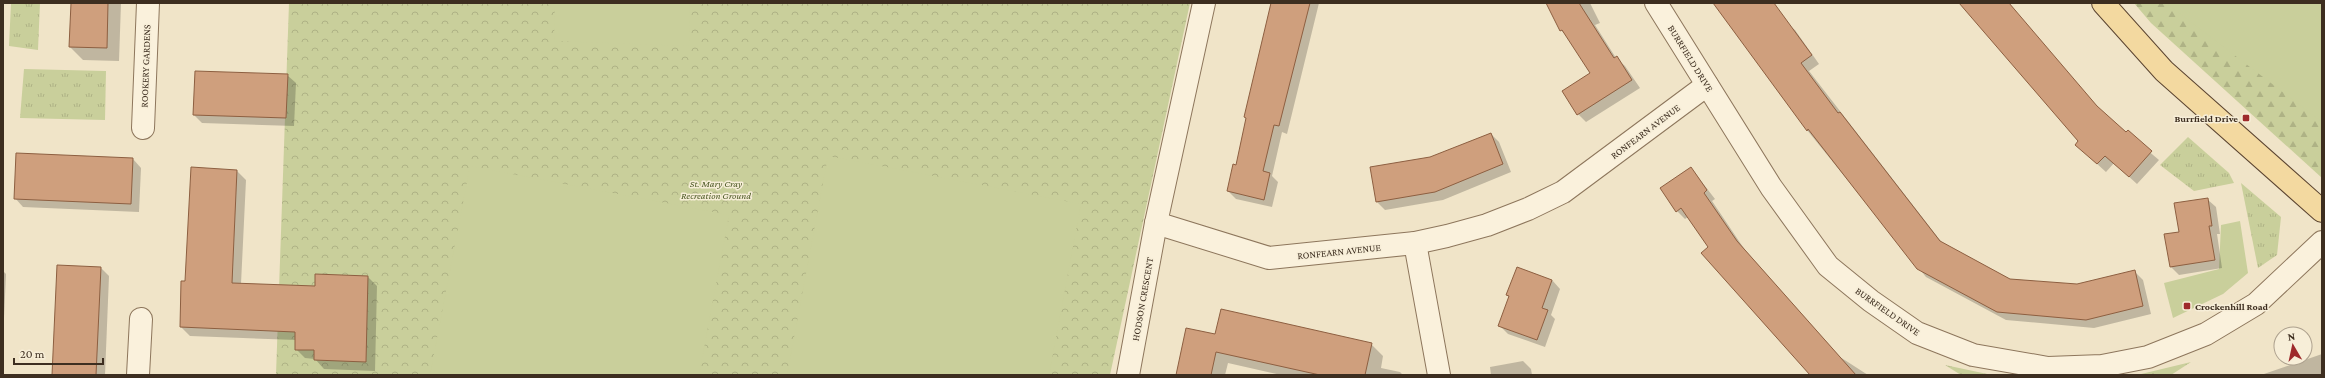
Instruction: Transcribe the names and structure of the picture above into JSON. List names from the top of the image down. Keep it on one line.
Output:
{"streets":{"street":["BURRFIELD DRIVE","ROOKERY GARDENS","RONFEARN AVENUE","HODSON CRESCENT"]},"crossings":[["BURRFIELD DRIVE","RONFEARN AVENUE"],["RONFEARN AVENUE","HODSON CRESCENT"]],"parks":["St. Mary Cray Recreation Ground"],"places":{"transit":["Burrfield Drive","Crockenhill Road"]},"scale_bar":"20 m","north":"top"}
